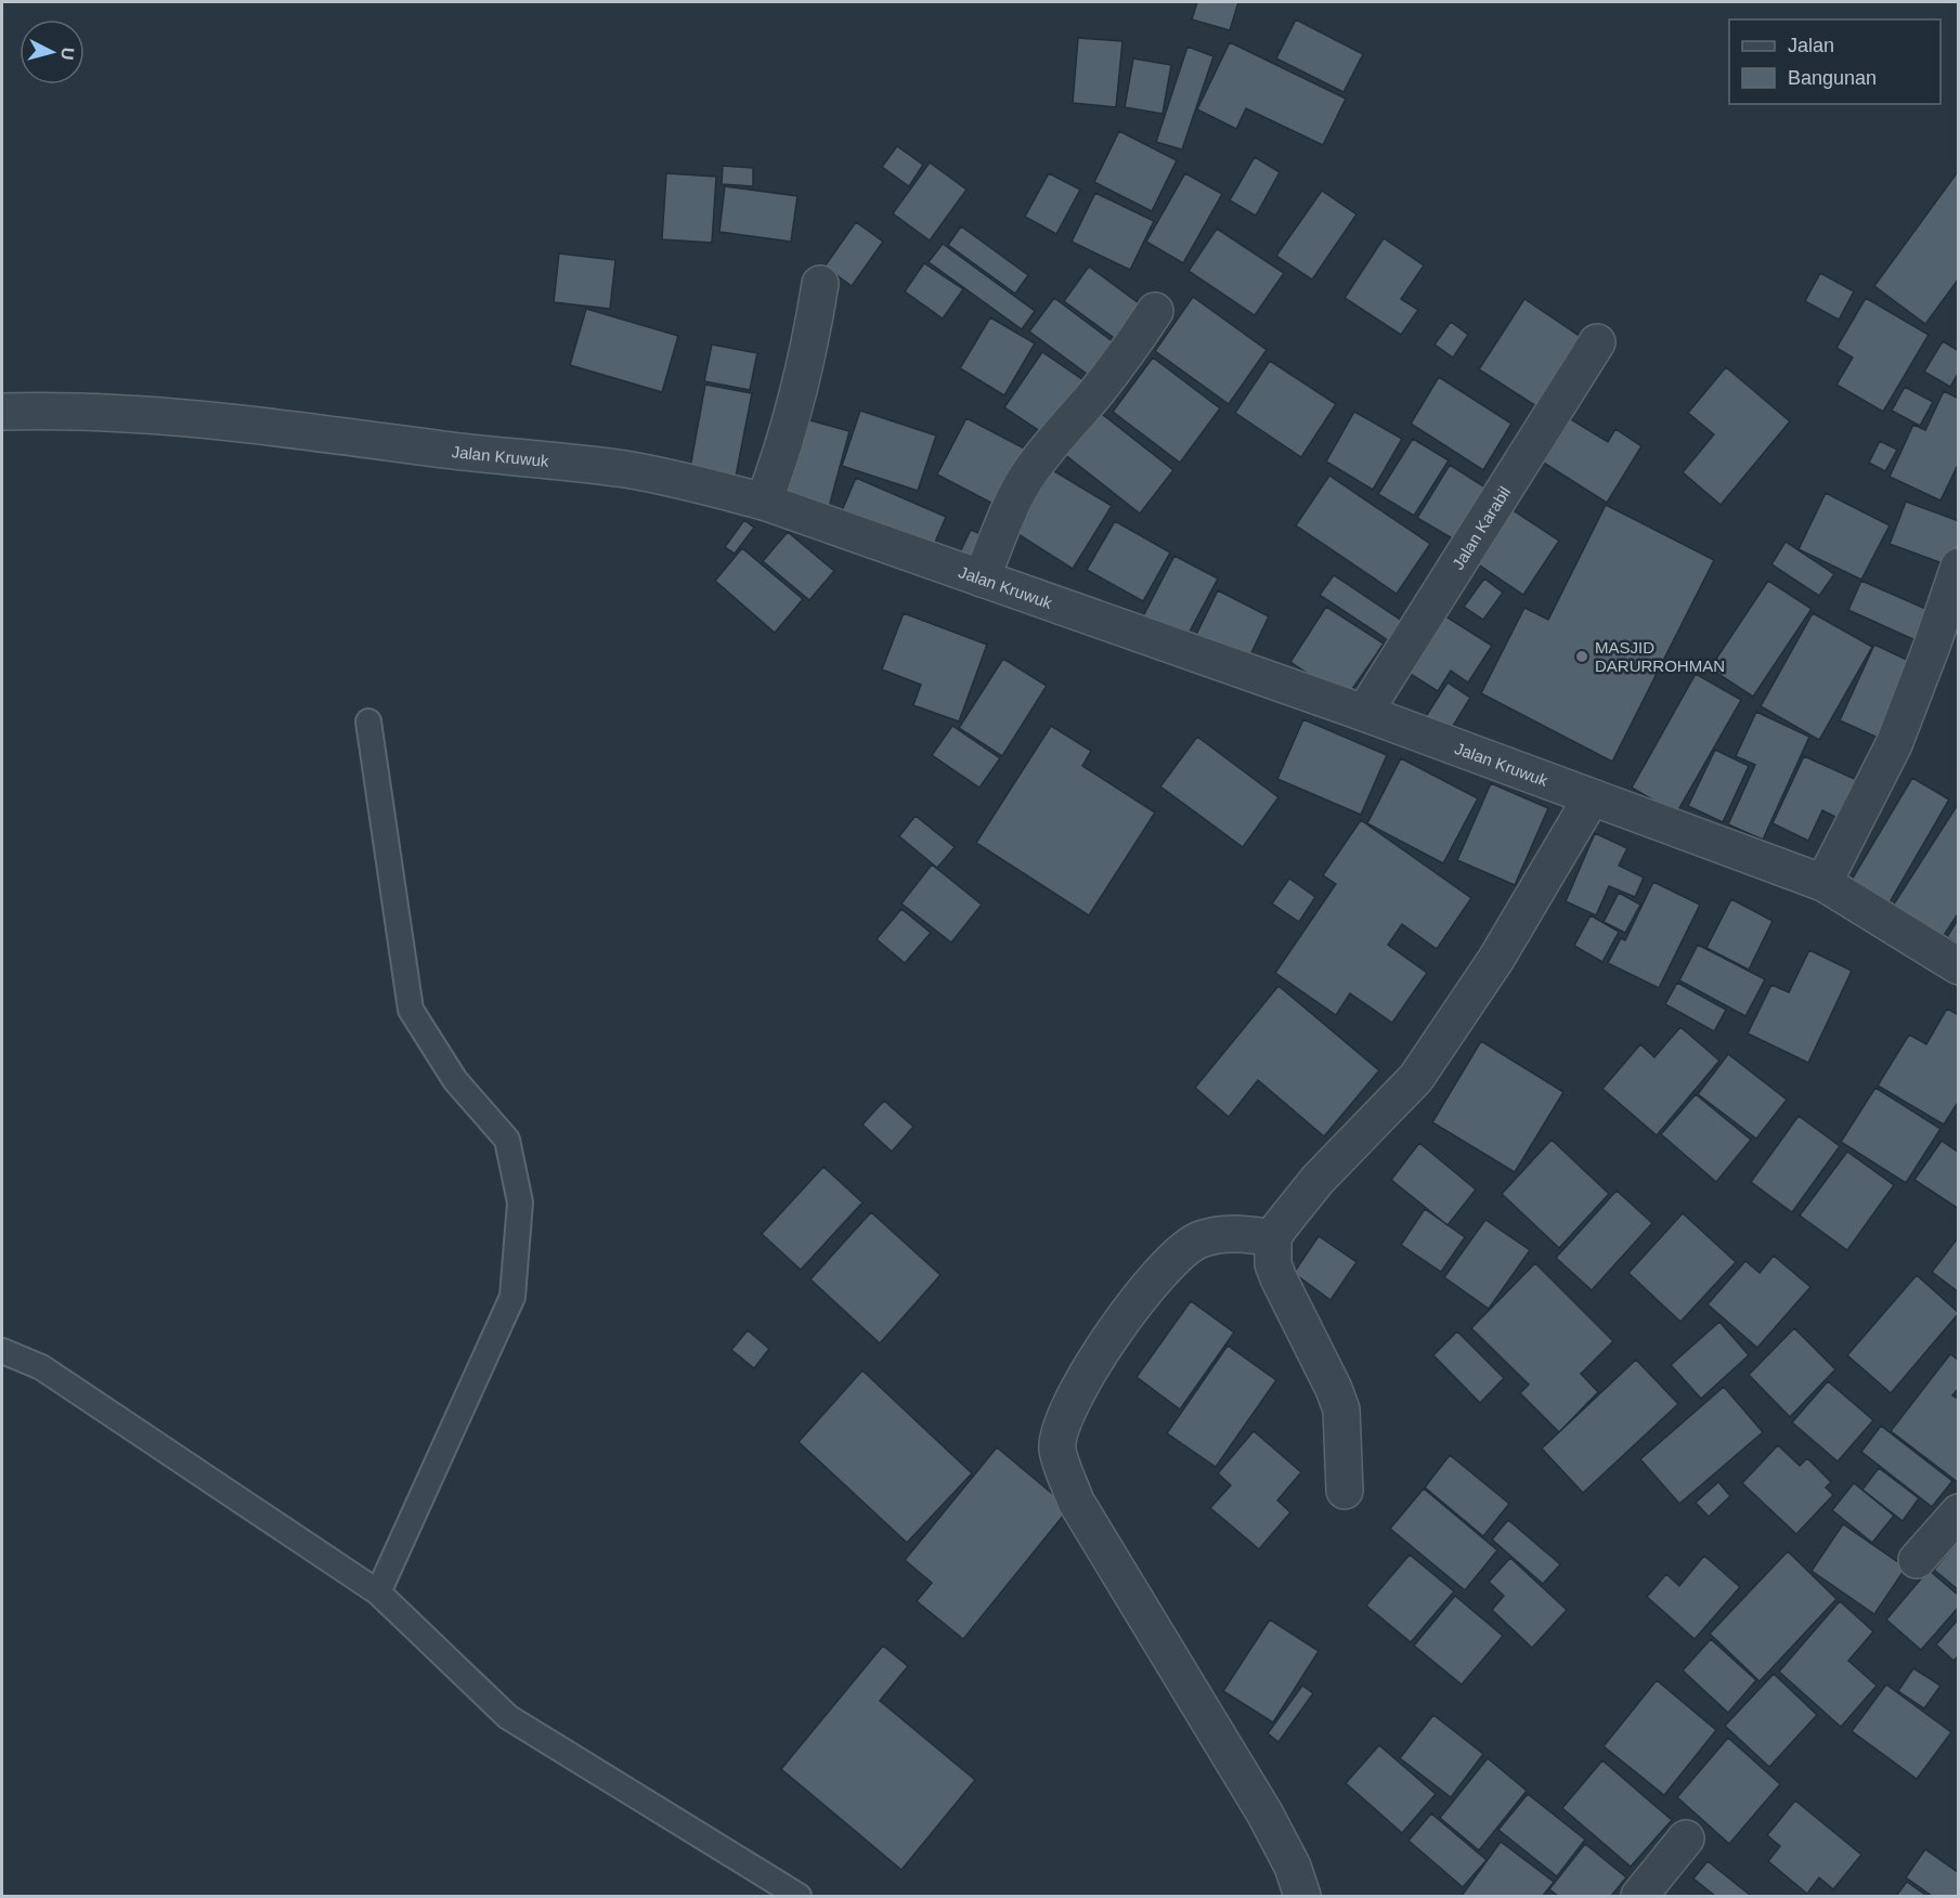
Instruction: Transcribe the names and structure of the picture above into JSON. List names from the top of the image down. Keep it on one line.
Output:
{"streets":{"street":["Jalan Kruwuk","Jalan Karabil"]},"crossings":[["Jalan Kruwuk","Jalan Karabil"]],"places":["MASJID DARURROHMAN"],"legend":["Jalan","Bangunan"],"north":"right"}
